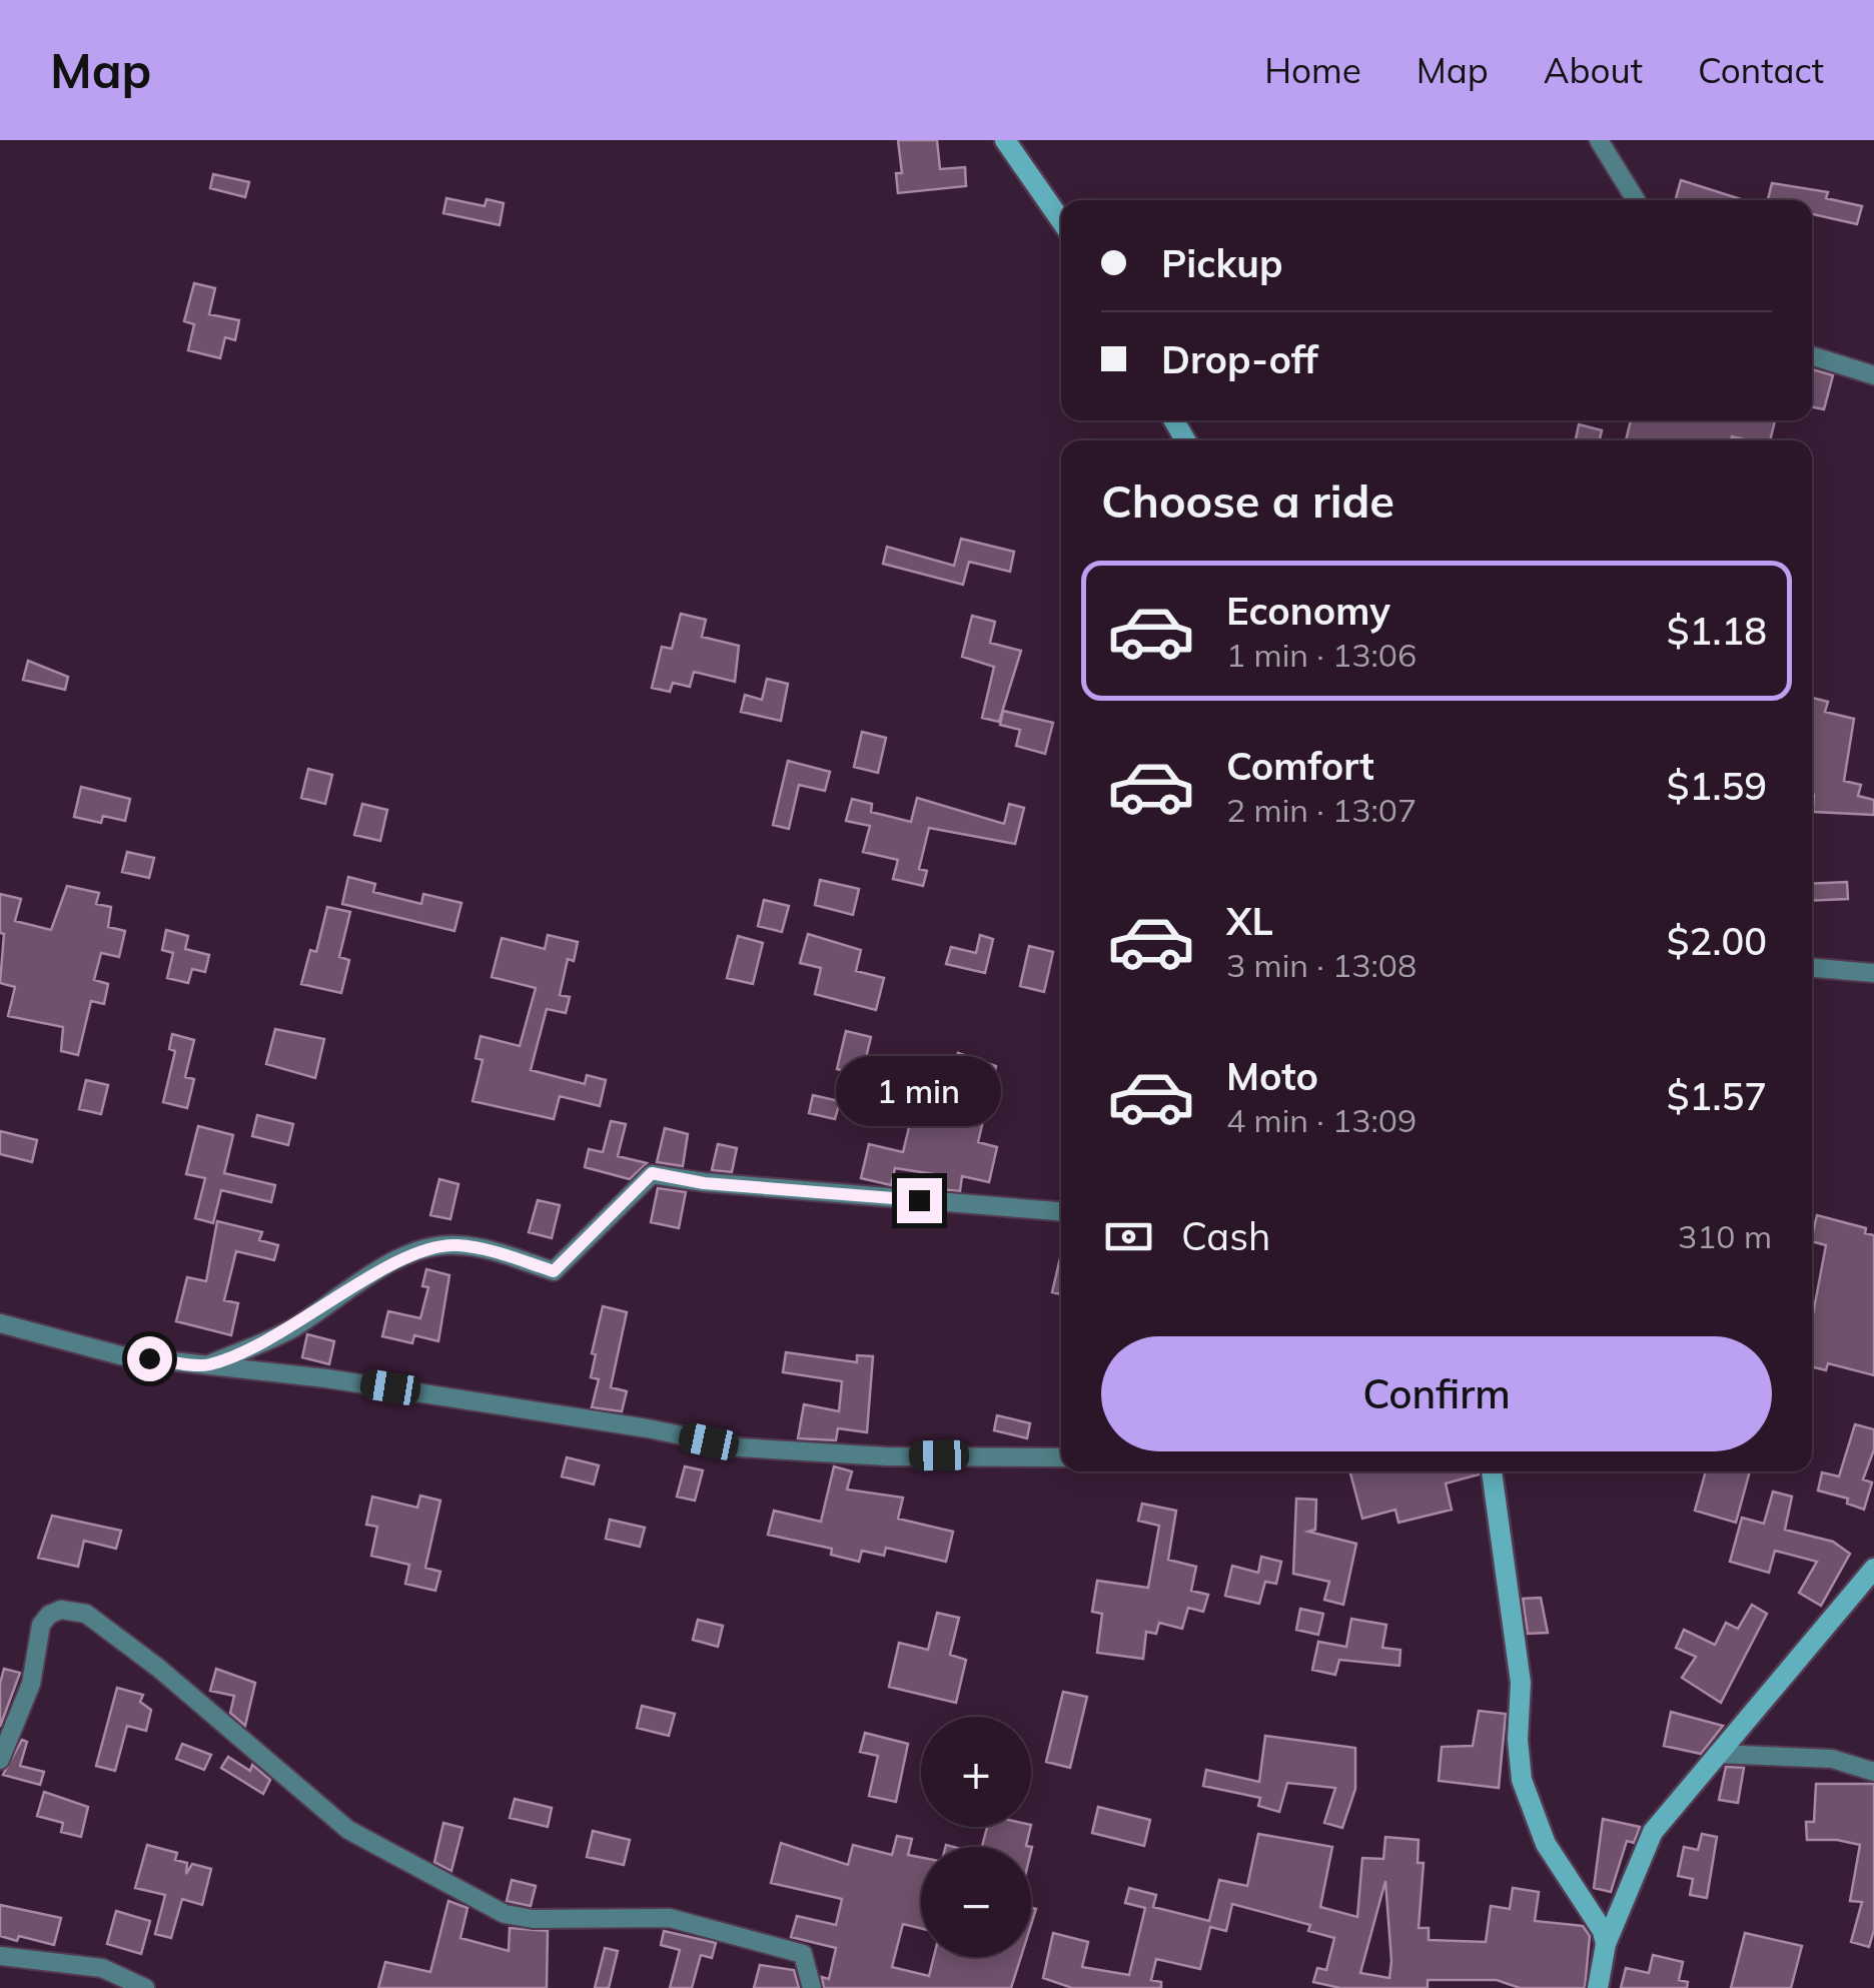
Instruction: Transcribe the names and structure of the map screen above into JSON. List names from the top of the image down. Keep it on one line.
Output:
{"page":{"header":"Map","nav":["Home","Map","About","Contact"],"banner":["Pickup","Drop-off"],"heading":"Choose a ride","list":[{"name":"Economy","note":"1 min · 13:06","value":"$1.18"},{"name":"Comfort","note":"2 min · 13:07","value":"$1.59"},{"name":"XL","note":"3 min · 13:08","value":"$2.00"},{"name":"Moto","note":"4 min · 13:09","value":"$1.57"}],"bubble":"1 min","pay":["Cash","310 m"],"buttons":"Confirm","map_buttons":["+","−"]}}
